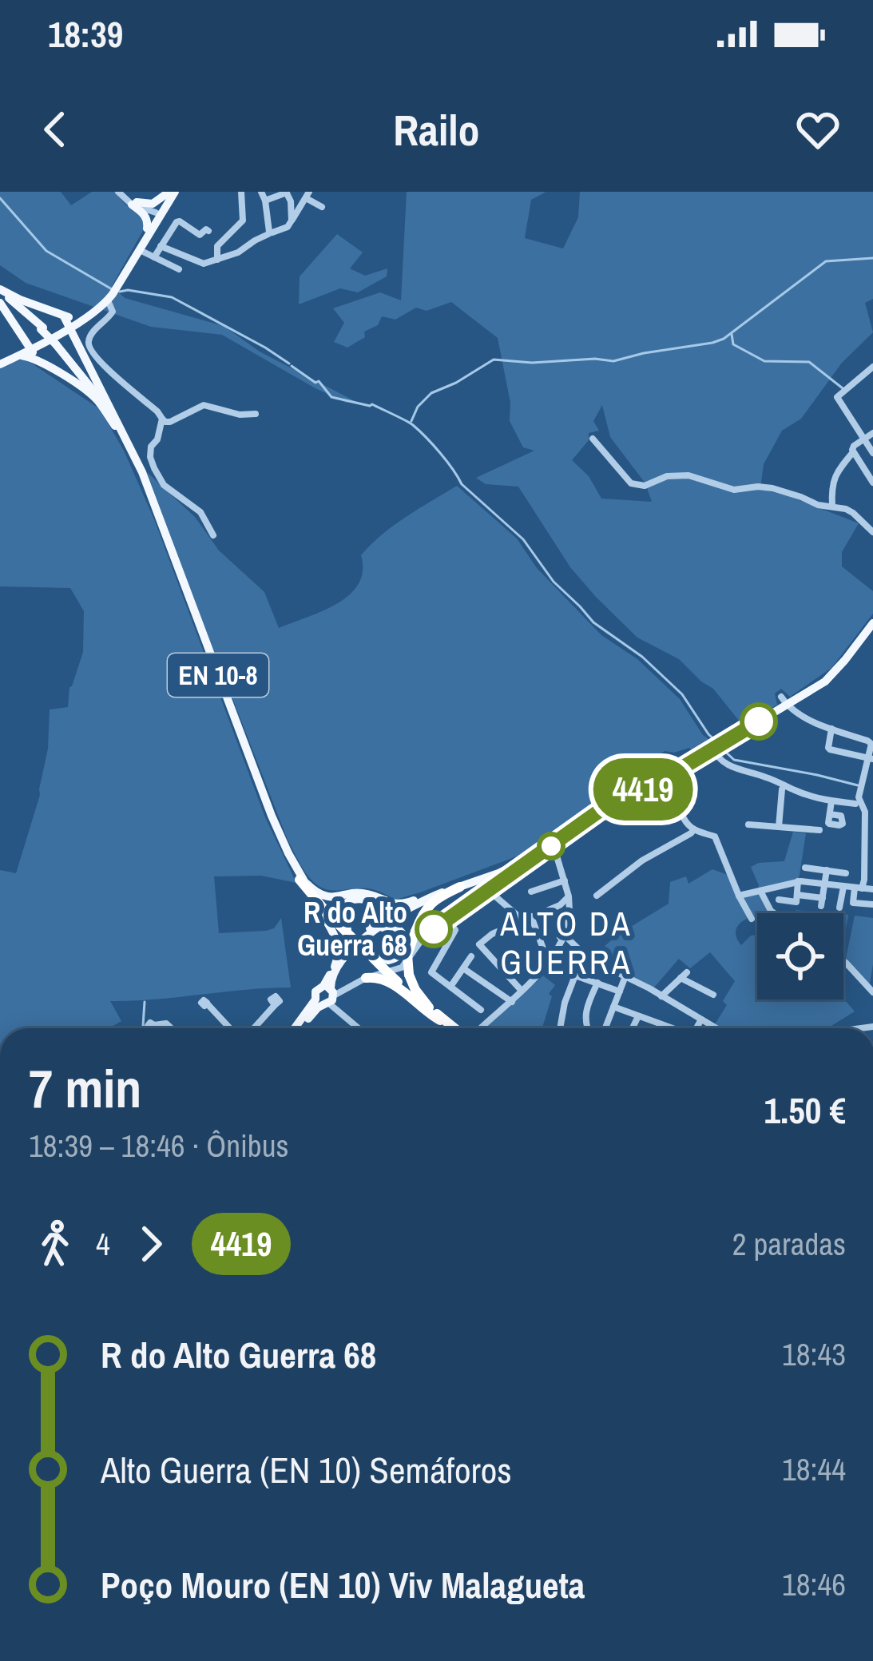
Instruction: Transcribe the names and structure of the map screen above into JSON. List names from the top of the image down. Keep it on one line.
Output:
{"streets":{"highway":["EN 10-8"]},"districts":["ALTO DA GUERRA"],"places":["R do Alto Guerra 68"],"lines":["bus line 4419"],"page":{"status":"18:39","header":"Railo","on_map":"4419","heading":["7 min","18:39 – 18:46 · Ônibus","1.50 €"],"legs":["4","4419","2 paradas"],"list":[{"name":"R do Alto Guerra 68","value":"18:43"},{"name":"Alto Guerra (EN 10) Semáforos","value":"18:44"},{"name":"Poço Mouro (EN 10) Viv Malagueta","value":"18:46"}]}}
